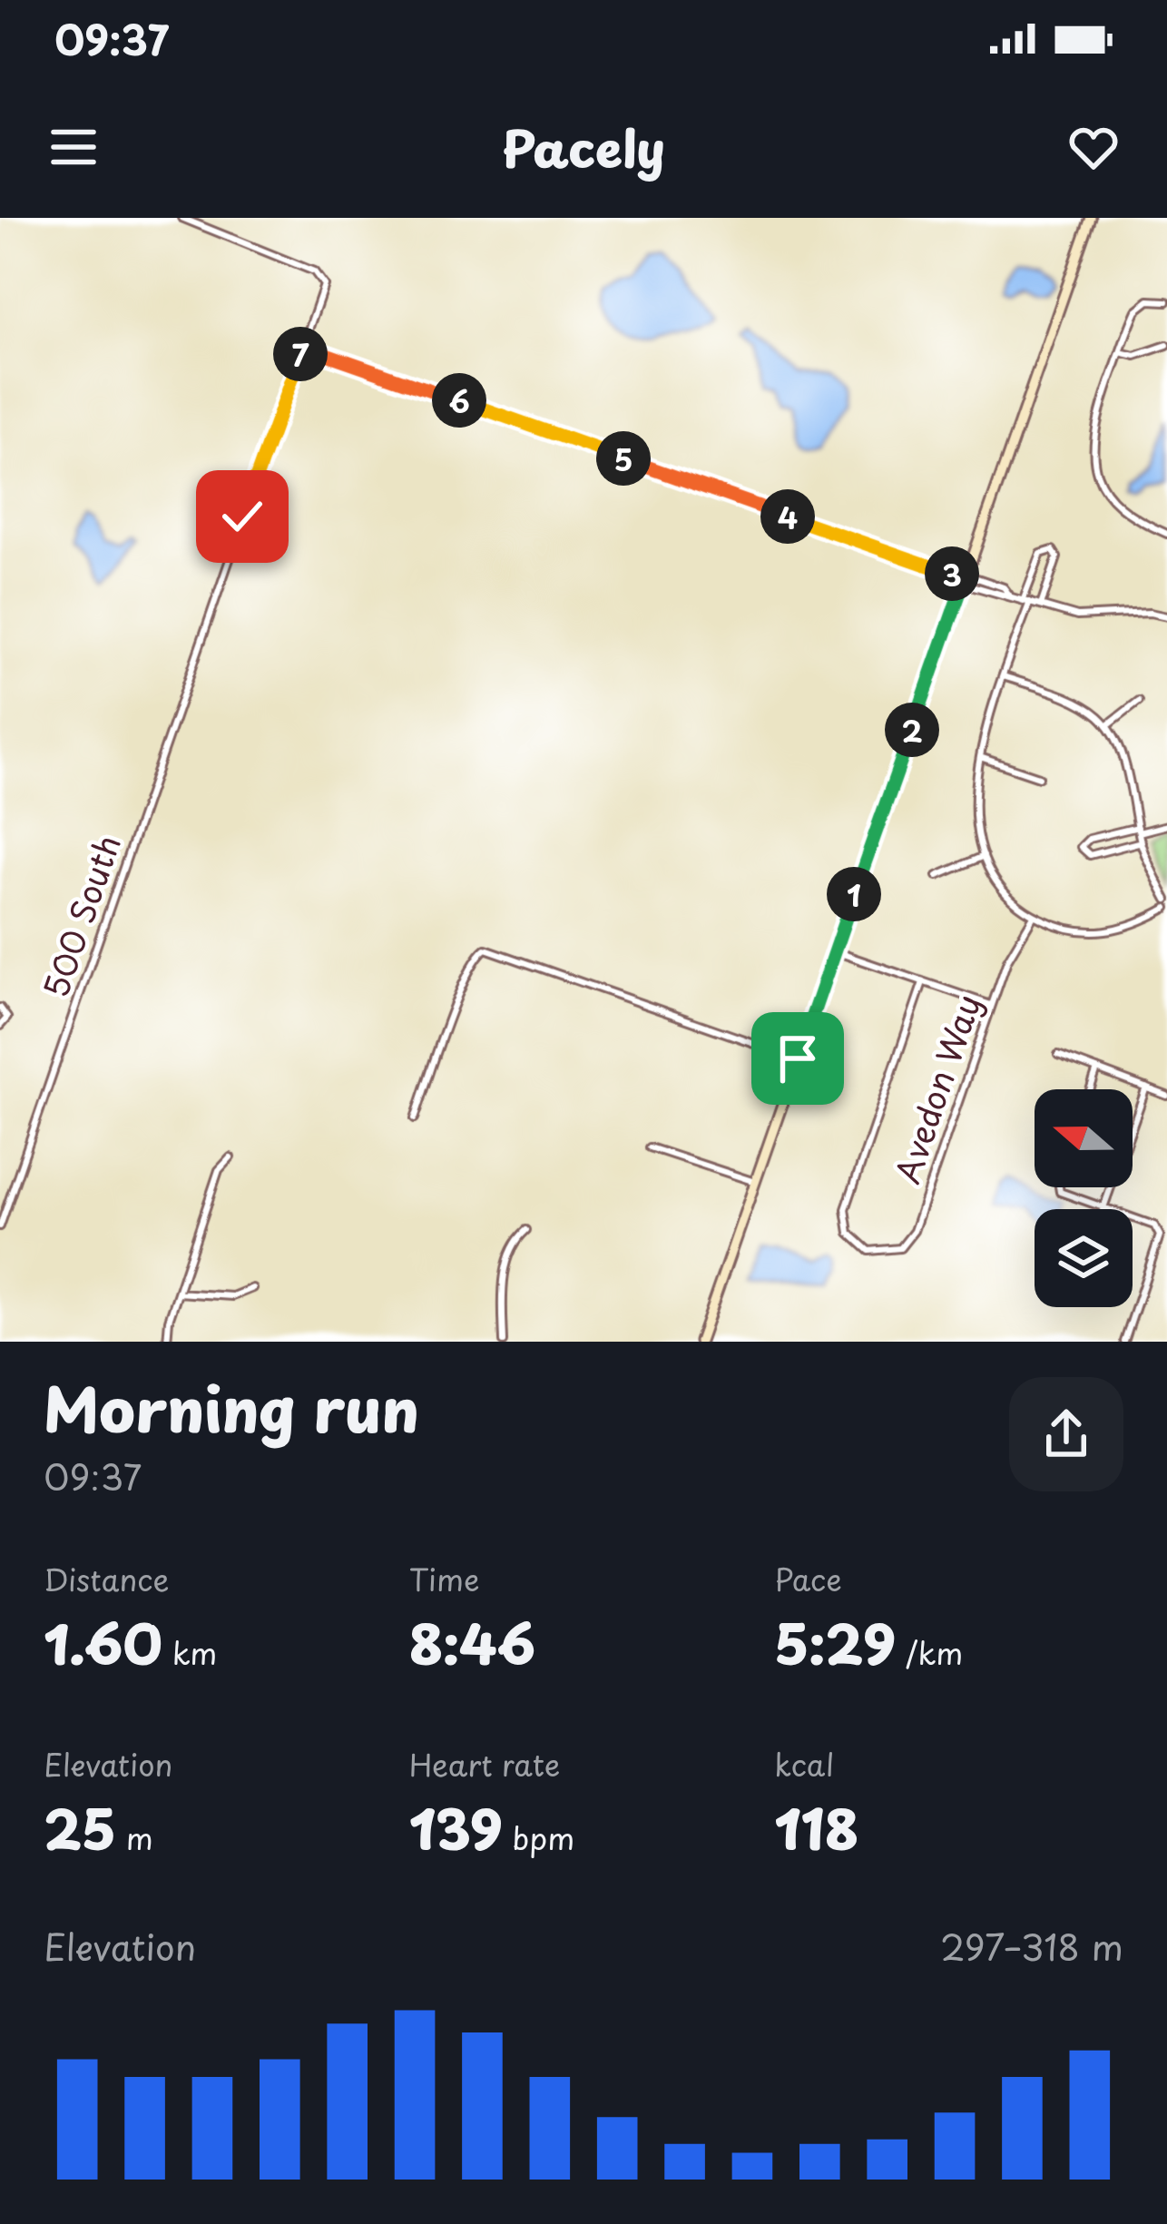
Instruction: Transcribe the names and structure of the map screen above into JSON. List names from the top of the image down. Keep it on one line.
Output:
{"streets":{"street":["500 South","Avedon Way"]},"north":"left","page":{"status":"09:37","header":"Pacely","pins":["7","6","5","4","3","2","1"],"heading":["Morning run","09:37"],"stats":[["Distance","1.60 km"],["Time","8:46"],["Pace","5:29 /km"],["Elevation","25 m"],["Heart rate","139 bpm"],["kcal","118"]],"chart":["Elevation","297–318 m"]}}
